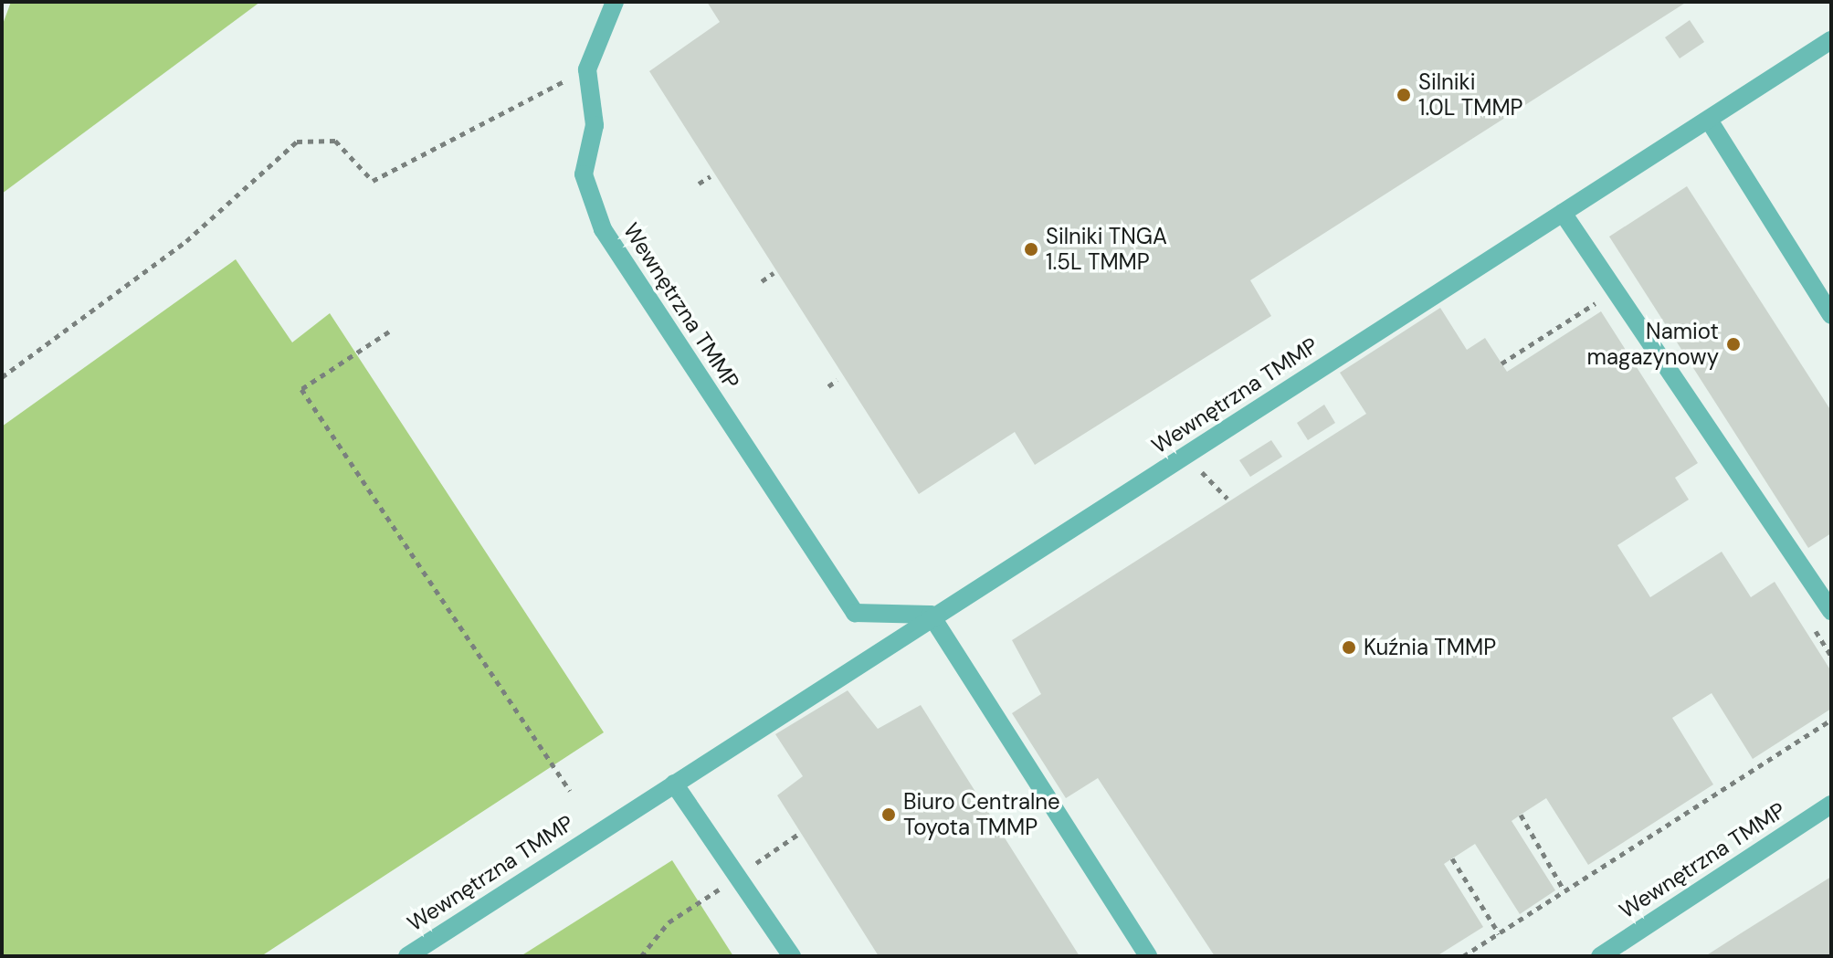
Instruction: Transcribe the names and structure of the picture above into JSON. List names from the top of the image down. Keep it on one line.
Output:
{"streets":{"lane":["Wewnętrzna TMMP"]},"places":["Silniki 1.0L TMMP","Silniki TNGA 1.5L TMMP","Namiot magazynowy","Kuźnia TMMP","Biuro Centralne Toyota TMMP"]}
